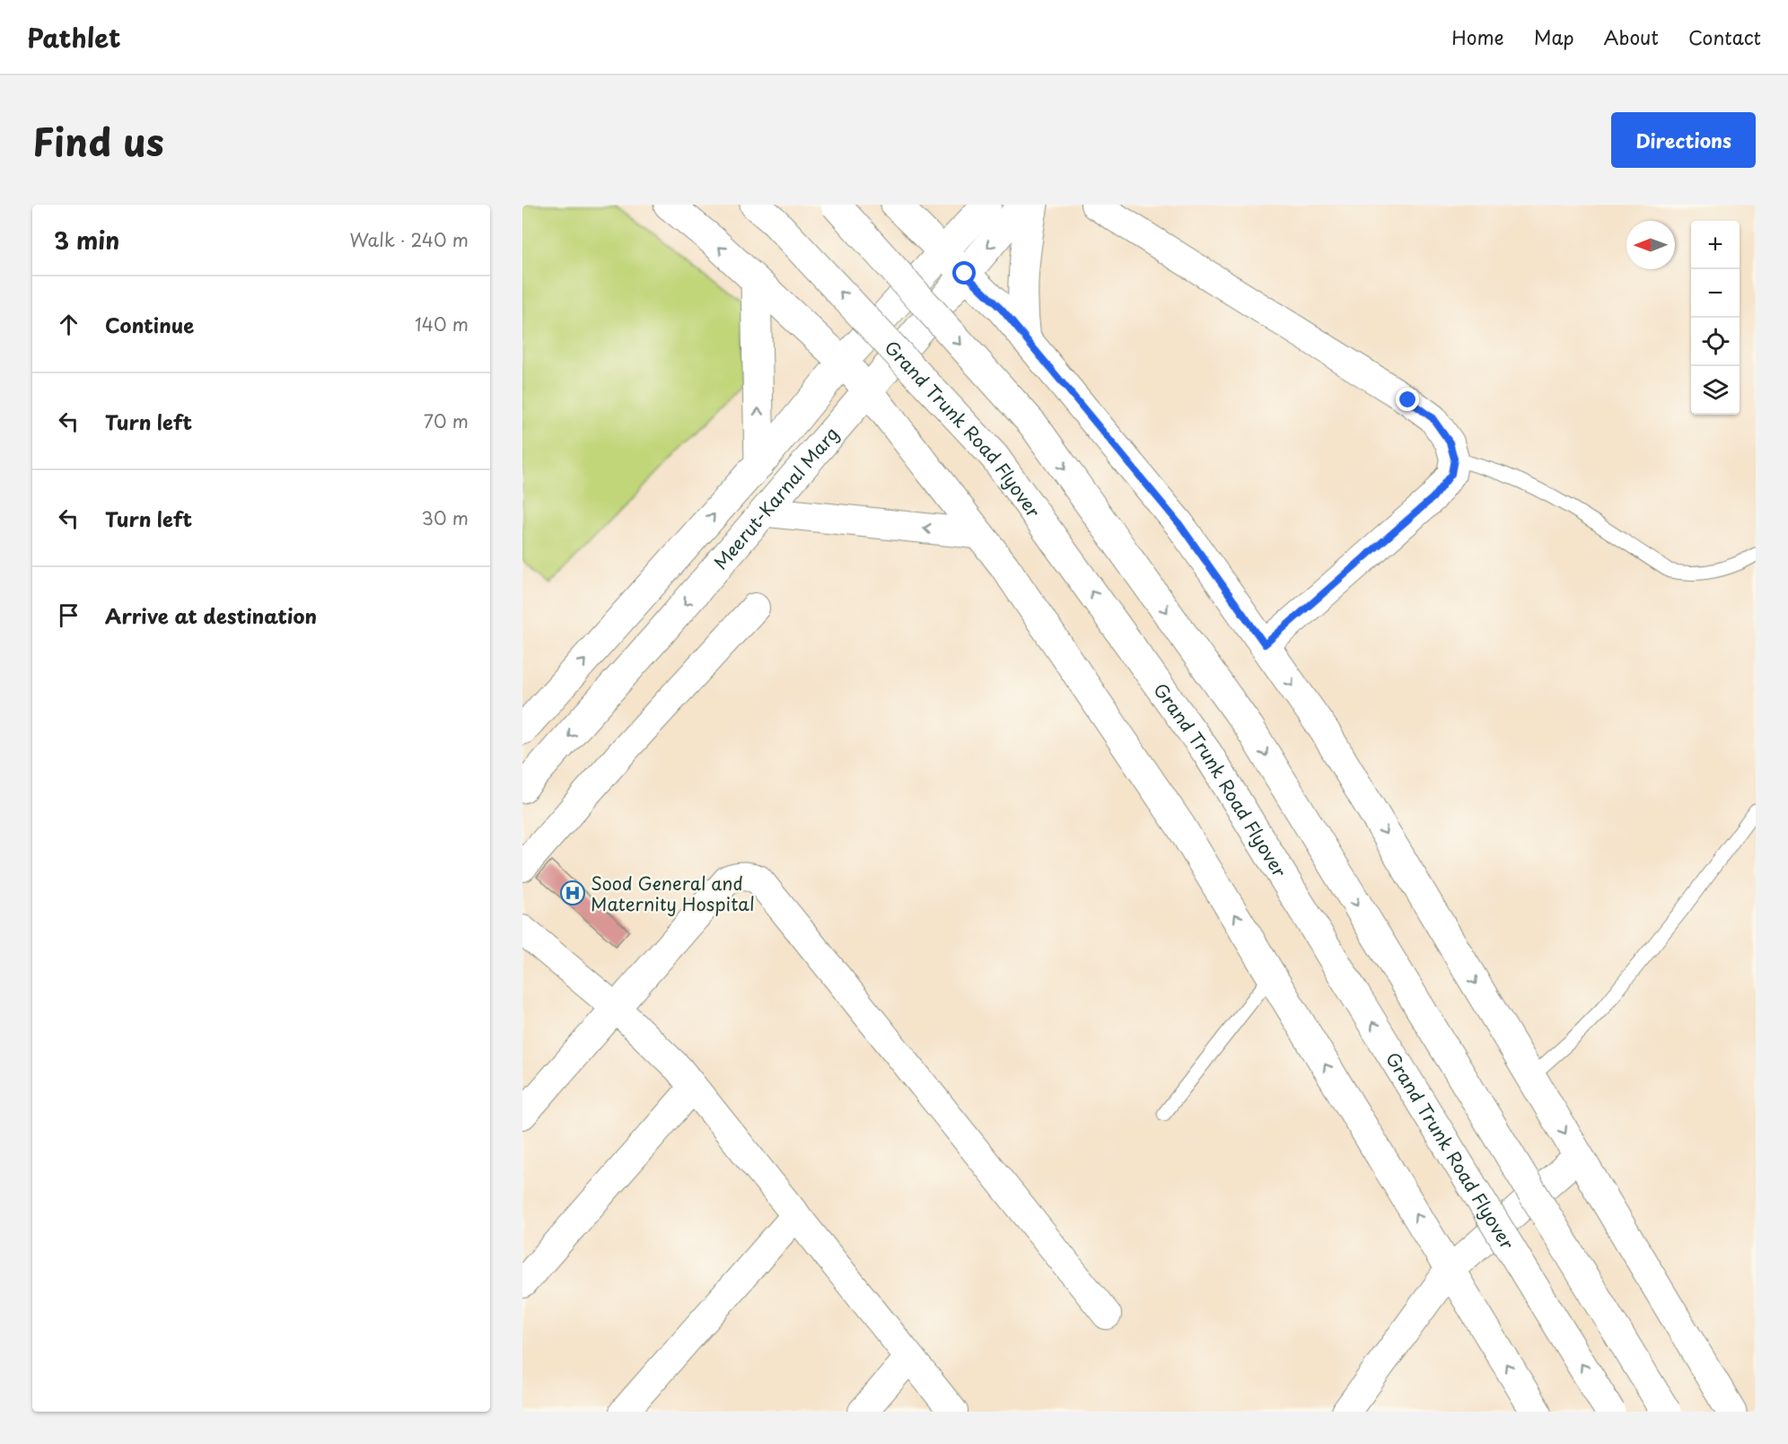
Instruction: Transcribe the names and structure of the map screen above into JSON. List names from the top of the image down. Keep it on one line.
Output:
{"streets":{"main road":["Grand Trunk Road Flyover","Meerut-Karnal Marg"]},"places":{"hospital":["Sood General and Maternity Hospital"]},"north":"left","page":{"header":"Pathlet","nav":["Home","Map","About","Contact"],"title":"Find us","buttons":"Directions","heading":["3 min","Walk · 240 m"],"map_buttons":["+","−"],"list":[["Continue","140 m"],["Turn left","70 m"],["Turn left","30 m"],"Arrive at destination"]}}
